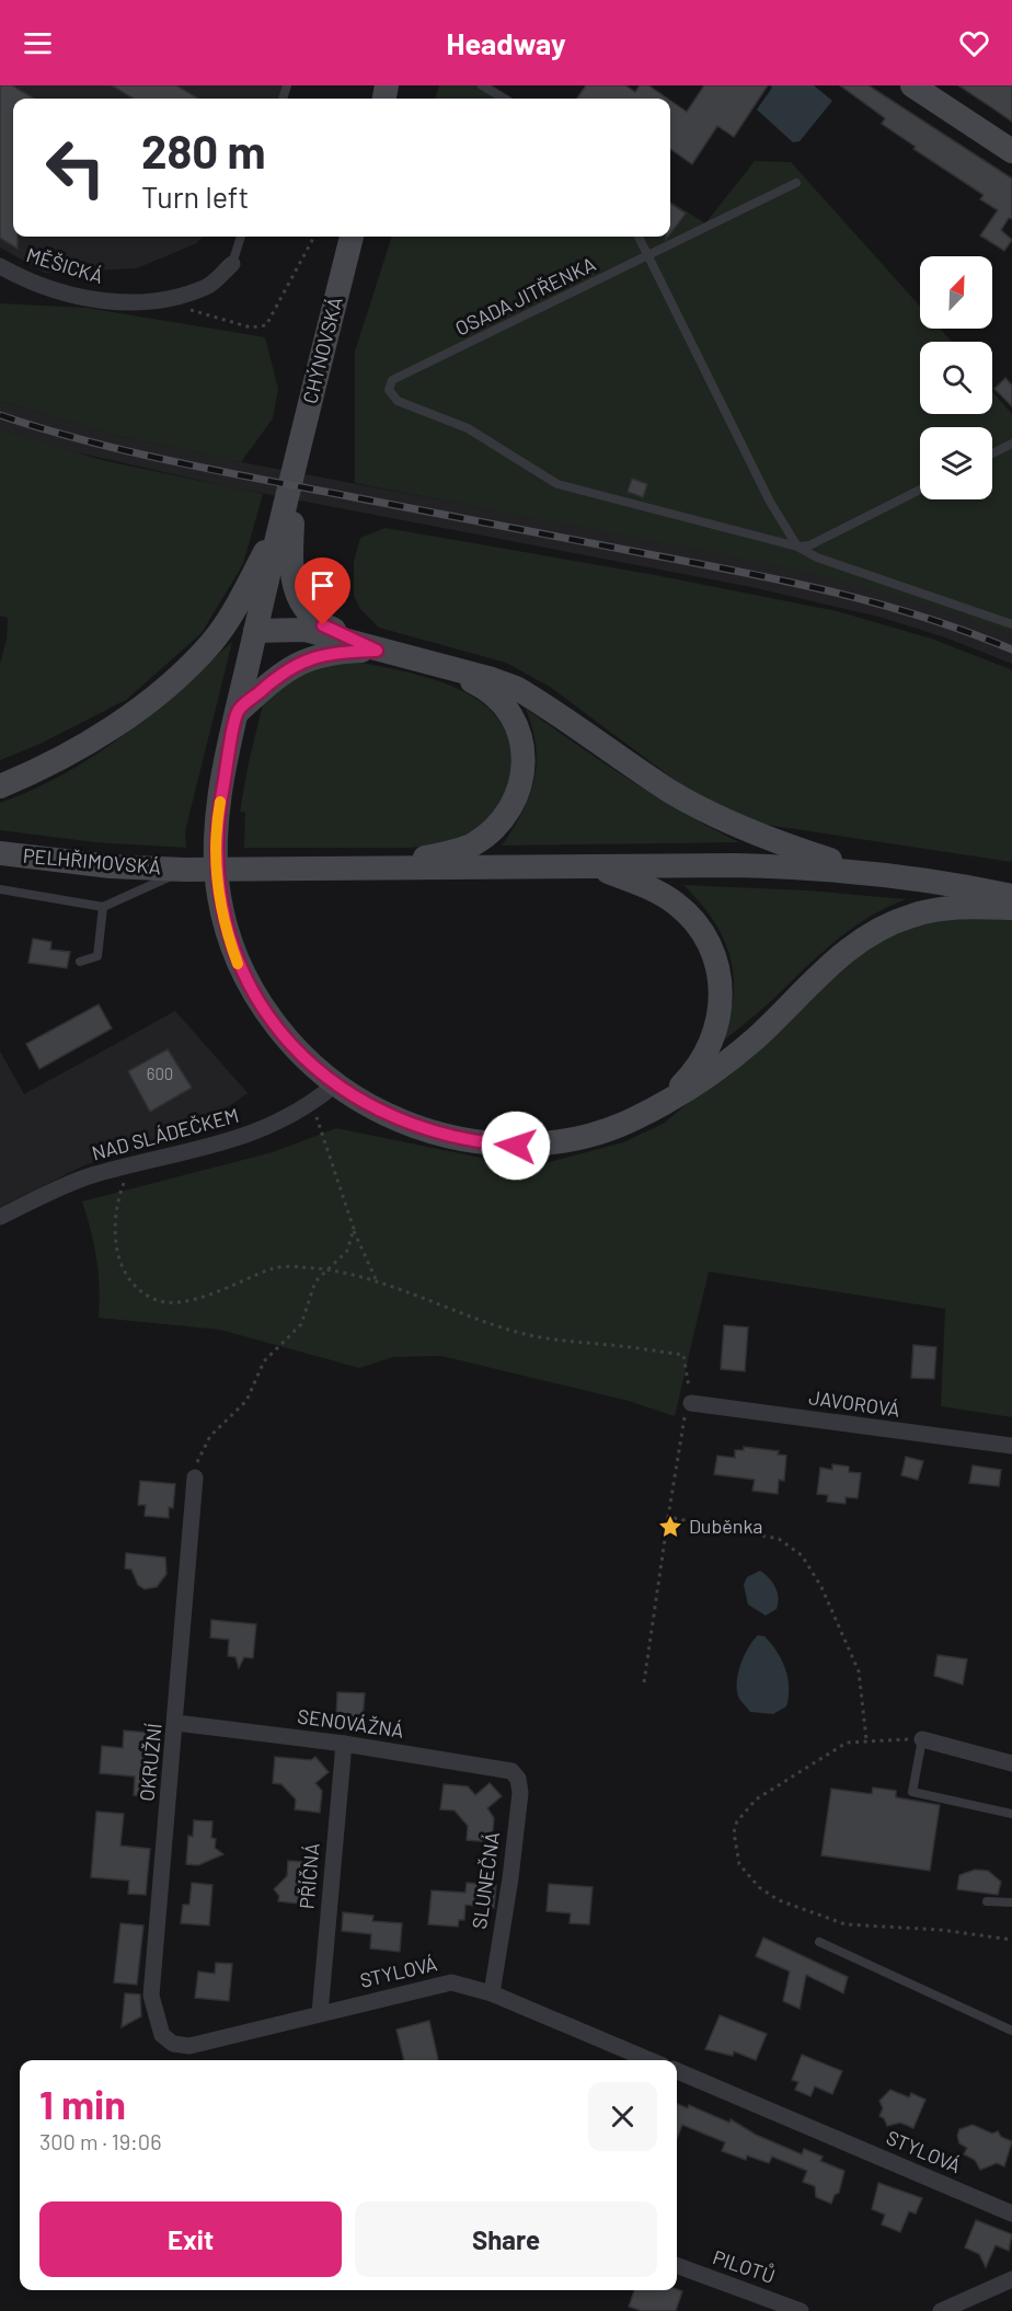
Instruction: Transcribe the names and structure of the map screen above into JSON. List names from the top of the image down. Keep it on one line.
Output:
{"streets":{"main road":["CHÝNOVSKÁ","PELHŘIMOVSKÁ"],"street":["MĚŠICKÁ","NAD SLÁDEČKEM","JAVOROVÁ","SENOVÁŽNÁ","OKRUŽNÍ","PŘÍČNÁ","SLUNEČNÁ","STYLOVÁ","PILOTŮ"],"lane":["OSADA JITŘENKA"]},"crossings":[["SENOVÁŽNÁ","OKRUŽNÍ"],["SENOVÁŽNÁ","PŘÍČNÁ"],["SENOVÁŽNÁ","SLUNEČNÁ"],["OKRUŽNÍ","STYLOVÁ"],["PŘÍČNÁ","STYLOVÁ"],["SLUNEČNÁ","STYLOVÁ"]],"places":{"place":["Duběnka"]},"house_numbers":["600"],"north":"top right","page":{"header":"Headway","turn":["280 m","Turn left"],"heading":["1 min","300 m · 19:06"],"buttons":["Exit","Share"]}}
